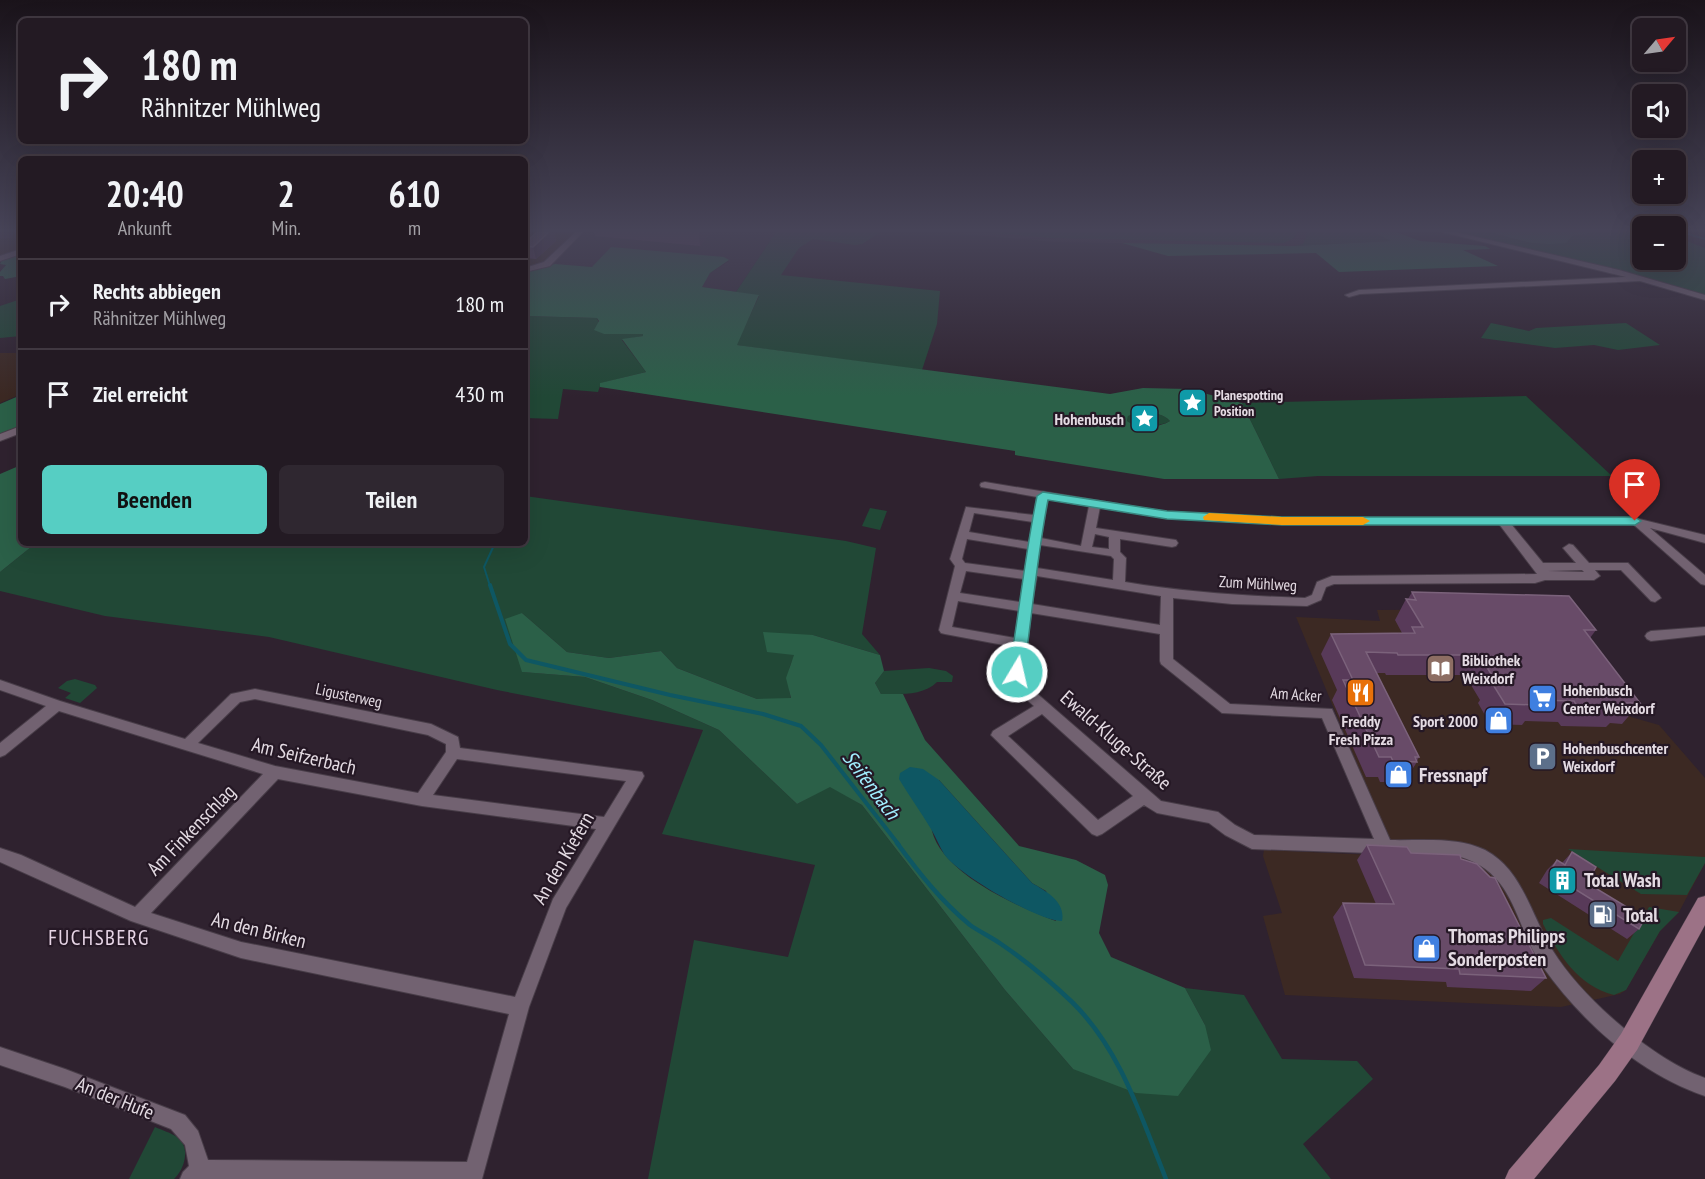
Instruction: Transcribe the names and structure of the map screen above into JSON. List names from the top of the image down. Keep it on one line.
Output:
{"streets":{"street":["Zum Mühlweg","Am Acker","Ligusterweg","Ewald-Kluge-Straße","Am Seifzerbach","Am Finkenschlag","An den Kiefern","An den Birken","An der Hufe"]},"crossings":[["Zum Mühlweg","Am Acker"],["Zum Mühlweg","Ewald-Kluge-Straße"],["Am Acker","Ewald-Kluge-Straße"],["Ligusterweg","Am Seifzerbach"],["Ligusterweg","An den Kiefern"],["Am Seifzerbach","Am Finkenschlag"],["Am Seifzerbach","An den Kiefern"],["Am Finkenschlag","An den Birken"],["An den Kiefern","An den Birken"]],"districts":["FUCHSBERG"],"water":["Seifenbach"],"places":{"place":["Planespotting Position","Hohenbusch"],"library":["Bibliothek Weixdorf"],"restaurant":["Freddy Fresh Pizza"],"supermarket":["Hohenbusch Center Weixdorf"],"shop":["Sport 2000","Fressnapf","Thomas Philipps Sonderposten"],"parking":["Hohenbuschcenter Weixdorf"],"building":["Total Wash"],"fuel station":["Total"]},"north":"top right","page":{"map_buttons":["+","−"],"turn":["180 m","Rähnitzer Mühlweg"],"eta":["20:40","Ankunft","2","Min.","610","m"],"list":[{"name":"Rechts abbiegen","note":"Rähnitzer Mühlweg","value":"180 m"},{"name":"Ziel erreicht","value":"430 m"}],"buttons":["Beenden","Teilen"]}}
